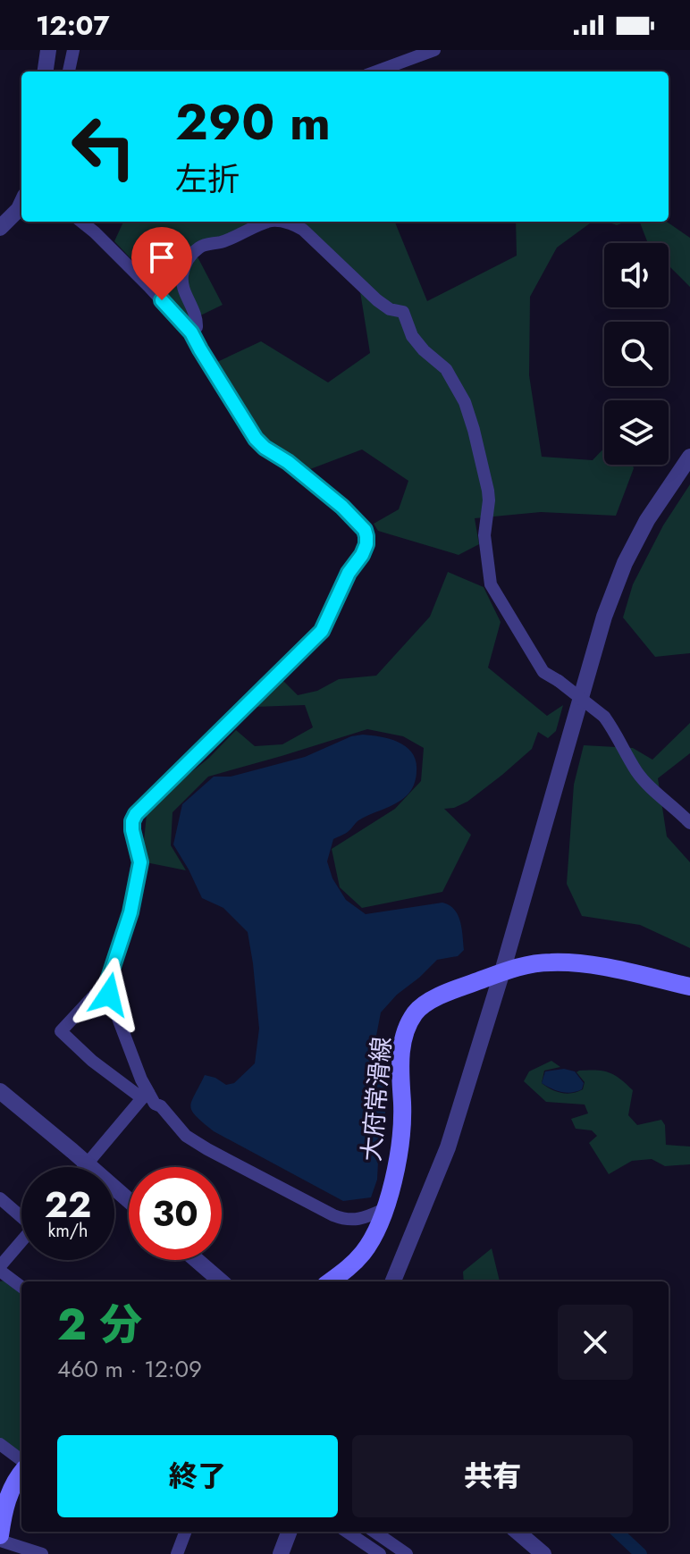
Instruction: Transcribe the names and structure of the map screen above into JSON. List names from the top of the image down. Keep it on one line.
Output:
{"streets":{"main road":["大府常滑線"]},"page":{"status":"12:07","turn":["290 m","左折"],"speed":"22 km/h","limit":"30","heading":["2 分","460 m · 12:09"],"buttons":["終了","共有"]}}
